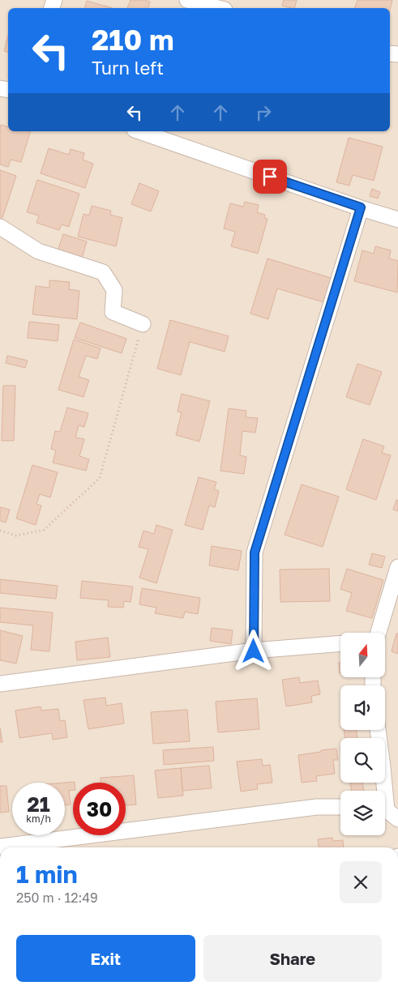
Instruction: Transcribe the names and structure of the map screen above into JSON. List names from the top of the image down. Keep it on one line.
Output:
{"north":"top","page":{"turn":["210 m","Turn left"],"speed":"21 km/h","limit":"30","heading":["1 min","250 m · 12:49"],"buttons":["Exit","Share"]}}
